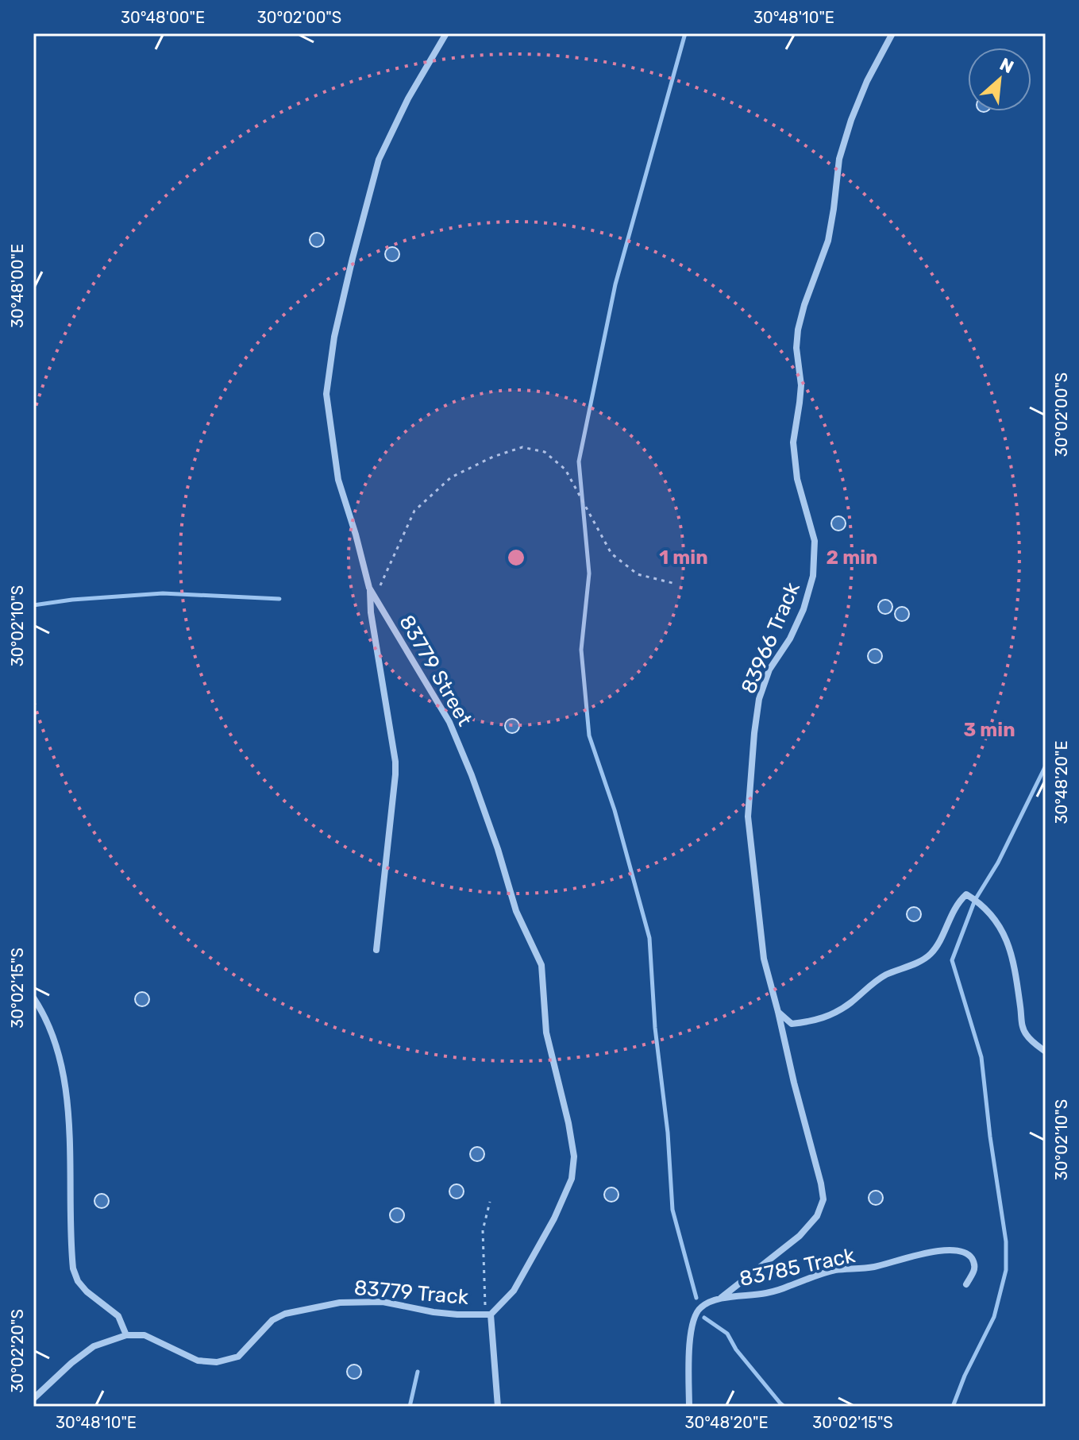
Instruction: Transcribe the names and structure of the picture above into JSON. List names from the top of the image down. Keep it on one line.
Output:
{"streets":{"street":["83966 Track","83779 Street","83785 Track","83779 Track"]},"crossings":[["83966 Track","83785 Track"],["83779 Street","83779 Track"]],"north":"top right","coordinates":["30°48'00\"E","30°02'00\"S","30°48'10\"E","30°02'10\"S","30°48'20\"E","30°02'15\"S","30°02'20\"S"],"rings":["1 min","2 min","3 min"]}
